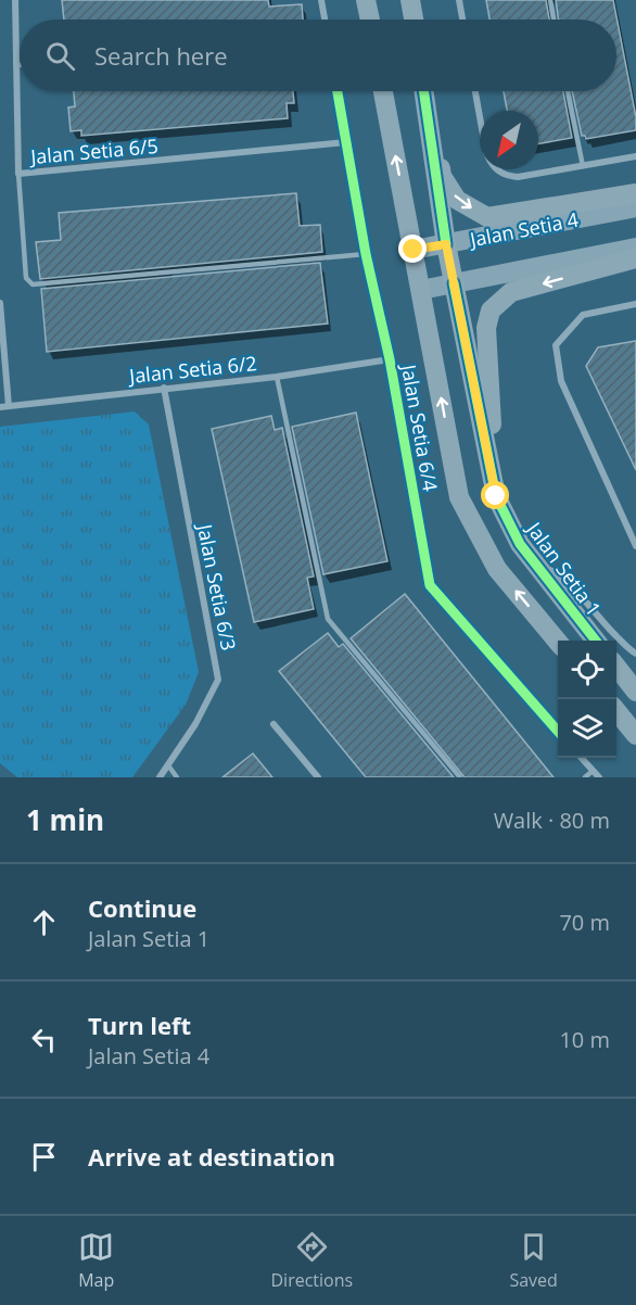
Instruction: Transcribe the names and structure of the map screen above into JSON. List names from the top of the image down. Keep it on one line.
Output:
{"streets":{"main road":["Jalan Setia 1"],"street":["Jalan Setia 6/5","Jalan Setia 4","Jalan Setia 6/2","Jalan Setia 6/4","Jalan Setia 6/3"]},"crossings":[["Jalan Setia 6/5","Jalan Setia 6/4"],["Jalan Setia 4","Jalan Setia 1"],["Jalan Setia 6/2","Jalan Setia 6/4"],["Jalan Setia 6/2","Jalan Setia 6/3"]],"north":"bottom left","page":{"search":"Search here","heading":["1 min","Walk · 80 m"],"list":[["Continue","Jalan Setia 1","70 m"],["Turn left","Jalan Setia 4","10 m"],"Arrive at destination"],"nav":["Map","Directions","Saved"]}}
